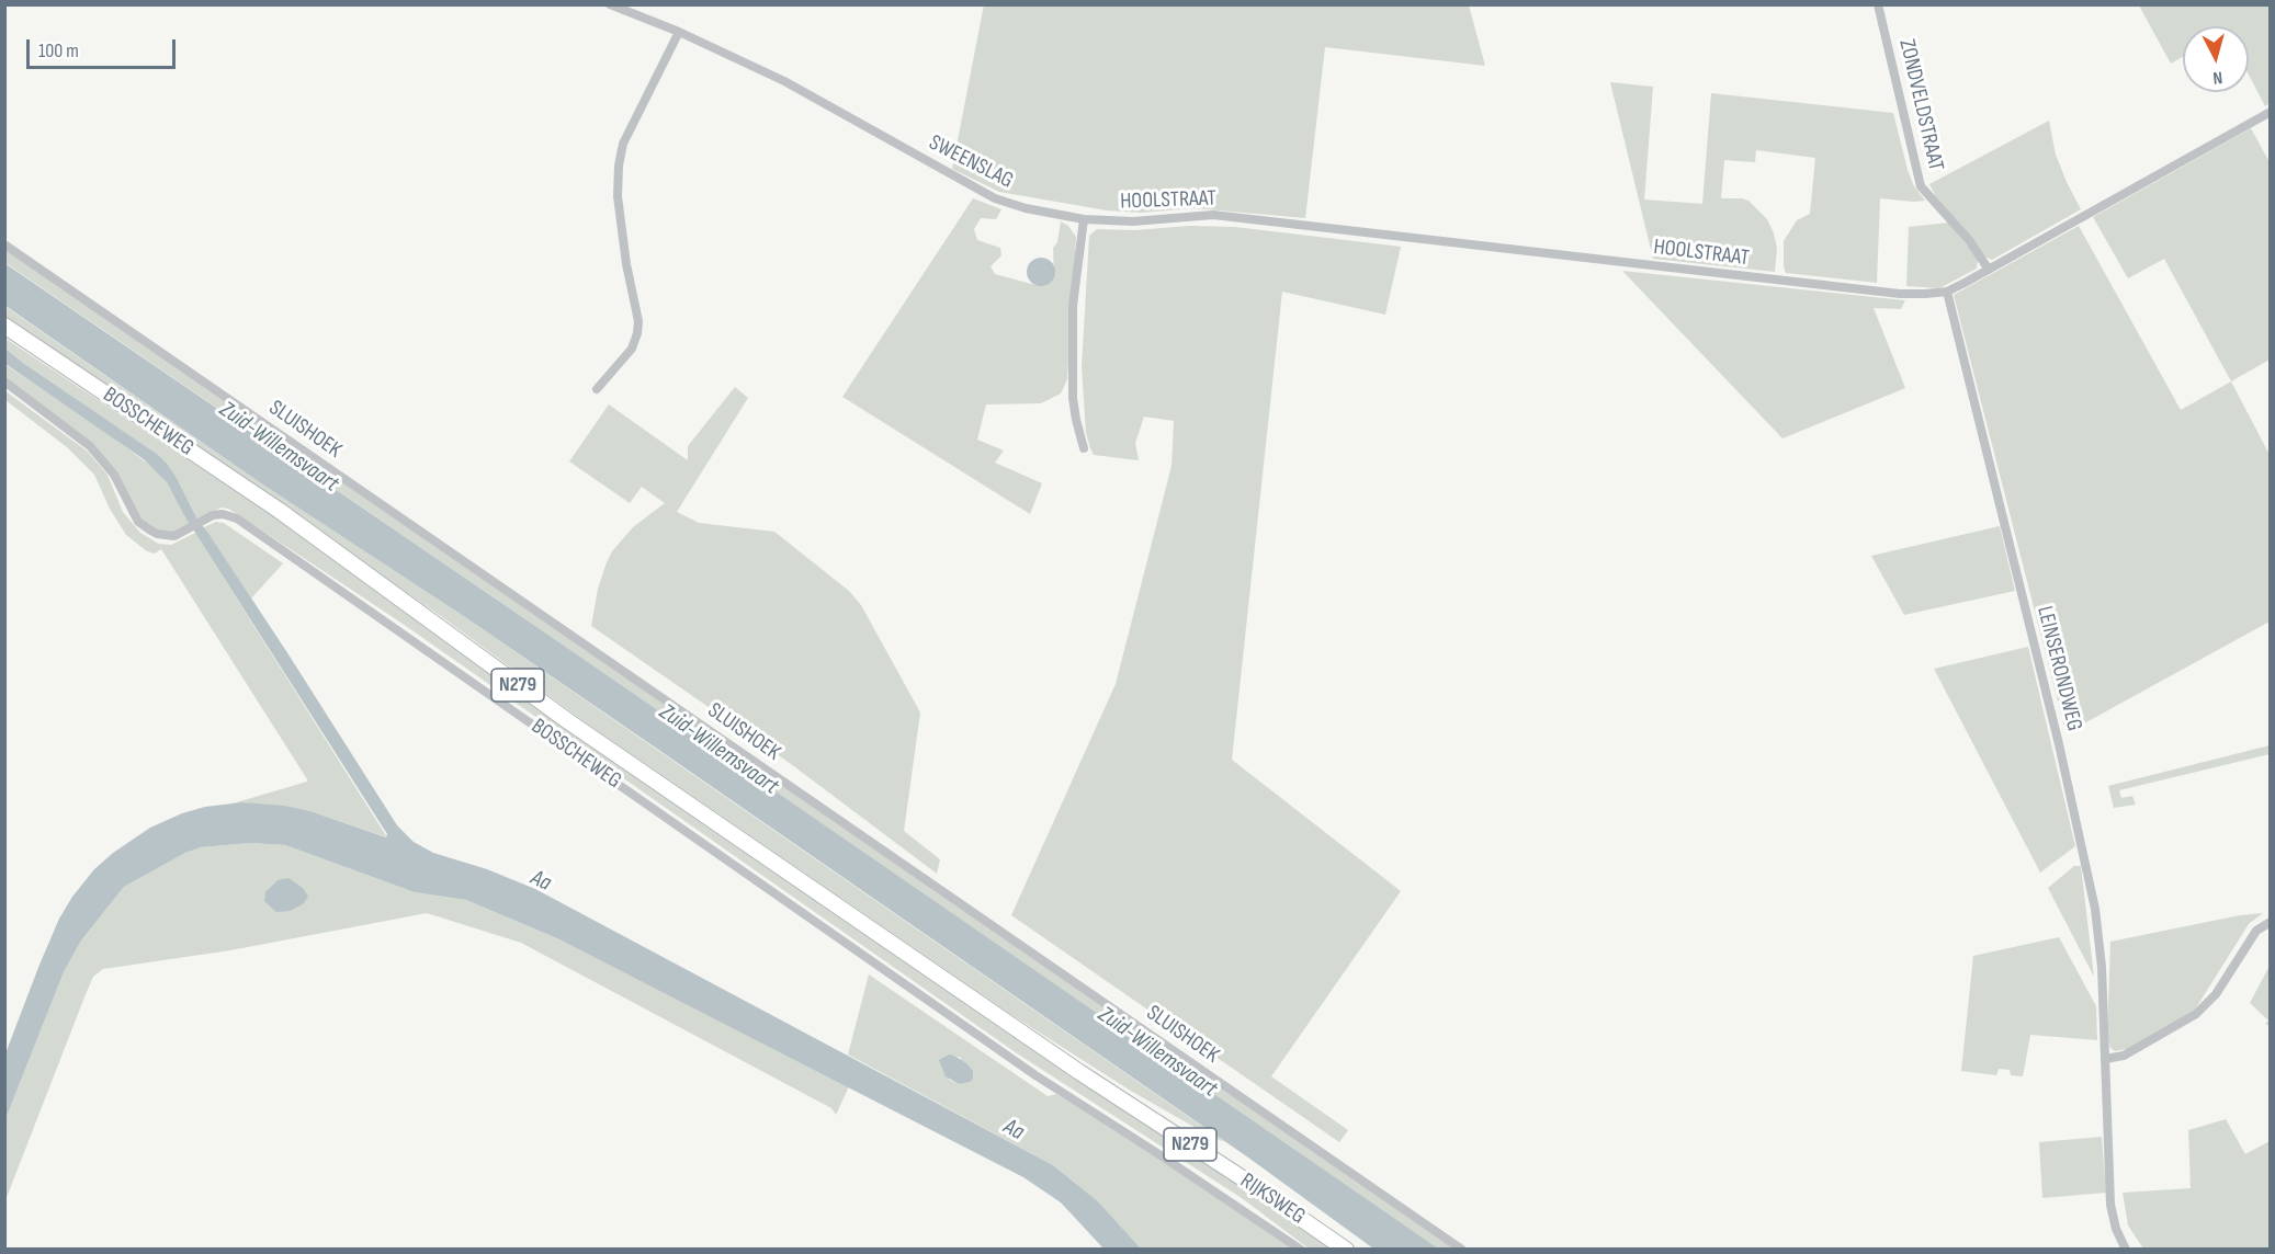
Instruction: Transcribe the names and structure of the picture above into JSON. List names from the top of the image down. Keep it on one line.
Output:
{"streets":{"main road":["BOSSCHEWEG","N279","RIJKSWEG"],"street":["ZONDVELDSTRAAT","SWEENSLAG","HOOLSTRAAT","SLUISHOEK","LEINSERONDWEG"]},"crossings":[["ZONDVELDSTRAAT","HOOLSTRAAT"],["SWEENSLAG","HOOLSTRAAT"],["HOOLSTRAAT","LEINSERONDWEG"],["BOSSCHEWEG","RIJKSWEG"]],"water":["Zuid-Willemsvaart","Aa"],"scale_bar":"100 m","north":"bottom"}
